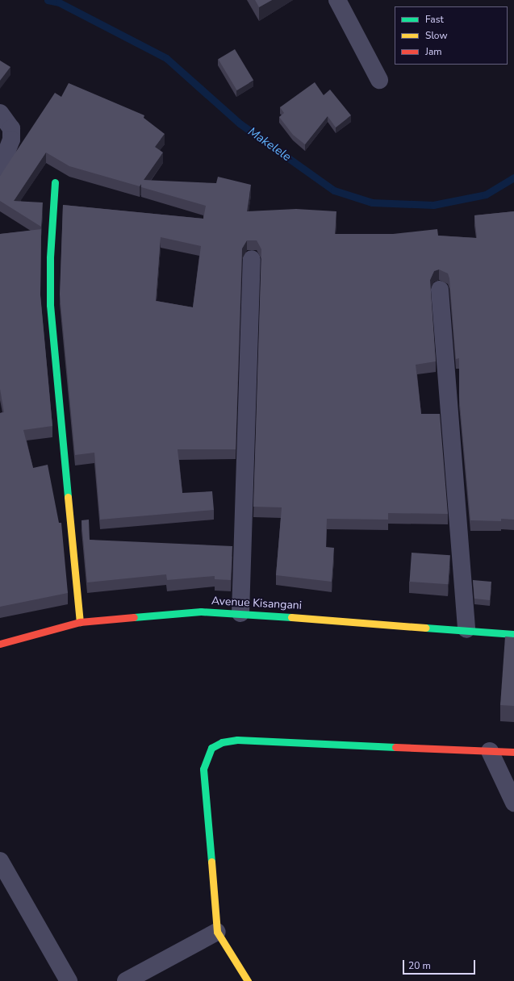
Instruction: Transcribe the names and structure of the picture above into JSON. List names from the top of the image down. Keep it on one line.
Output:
{"streets":{"street":["Avenue Kisangani"]},"water":["Makelele"],"legend":["Fast","Slow","Jam"],"scale_bar":"20 m"}
